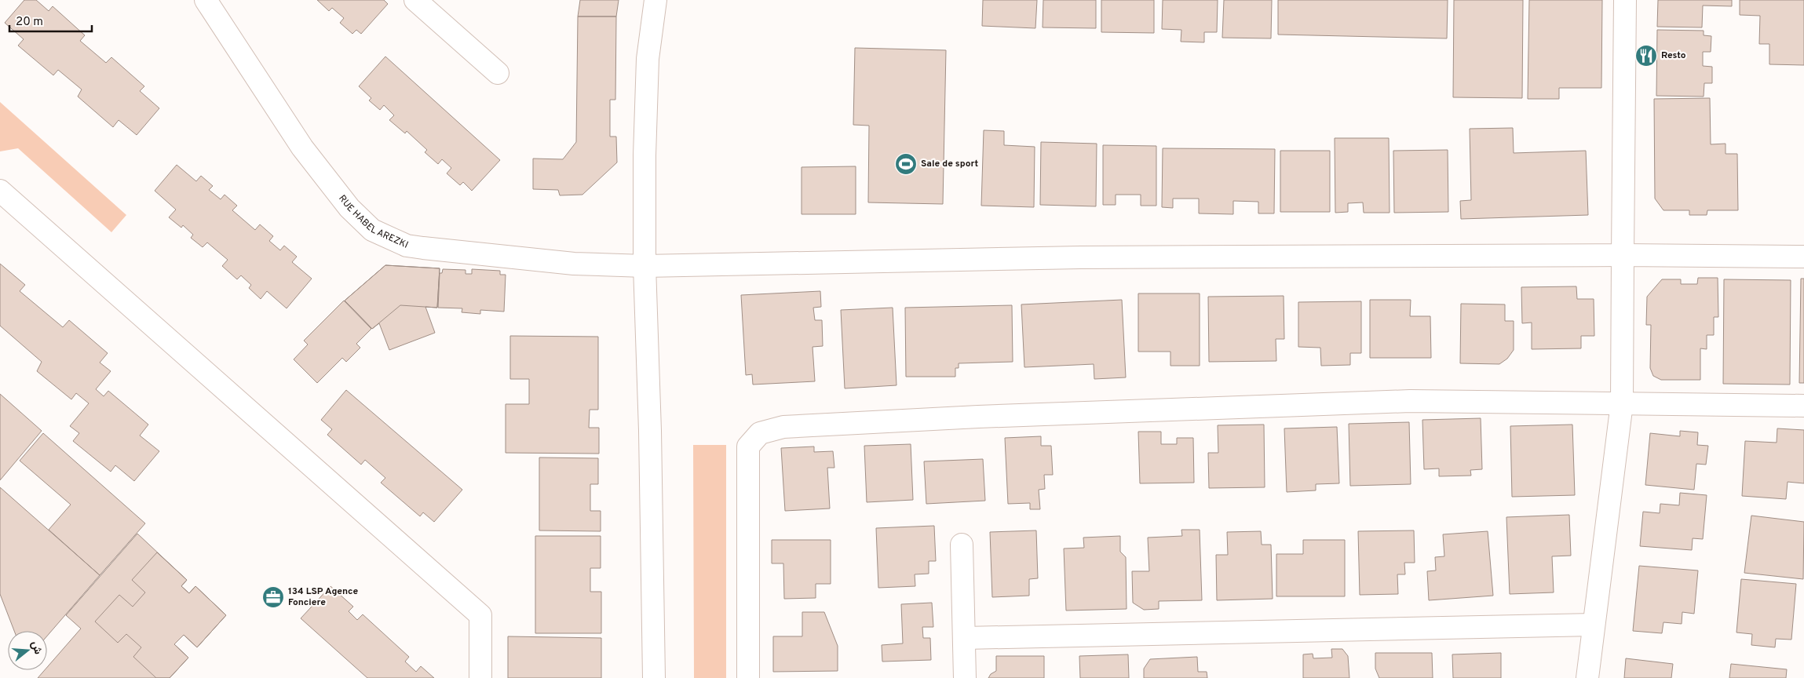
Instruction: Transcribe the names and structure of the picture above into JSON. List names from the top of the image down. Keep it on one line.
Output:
{"streets":{"street":["RUE HABEL AREZKI"]},"places":{"restaurant":["Resto"],"sports":["Sale de sport"],"office":["134 LSP Agence Fonciere"]},"scale_bar":"20 m","north":"right"}
